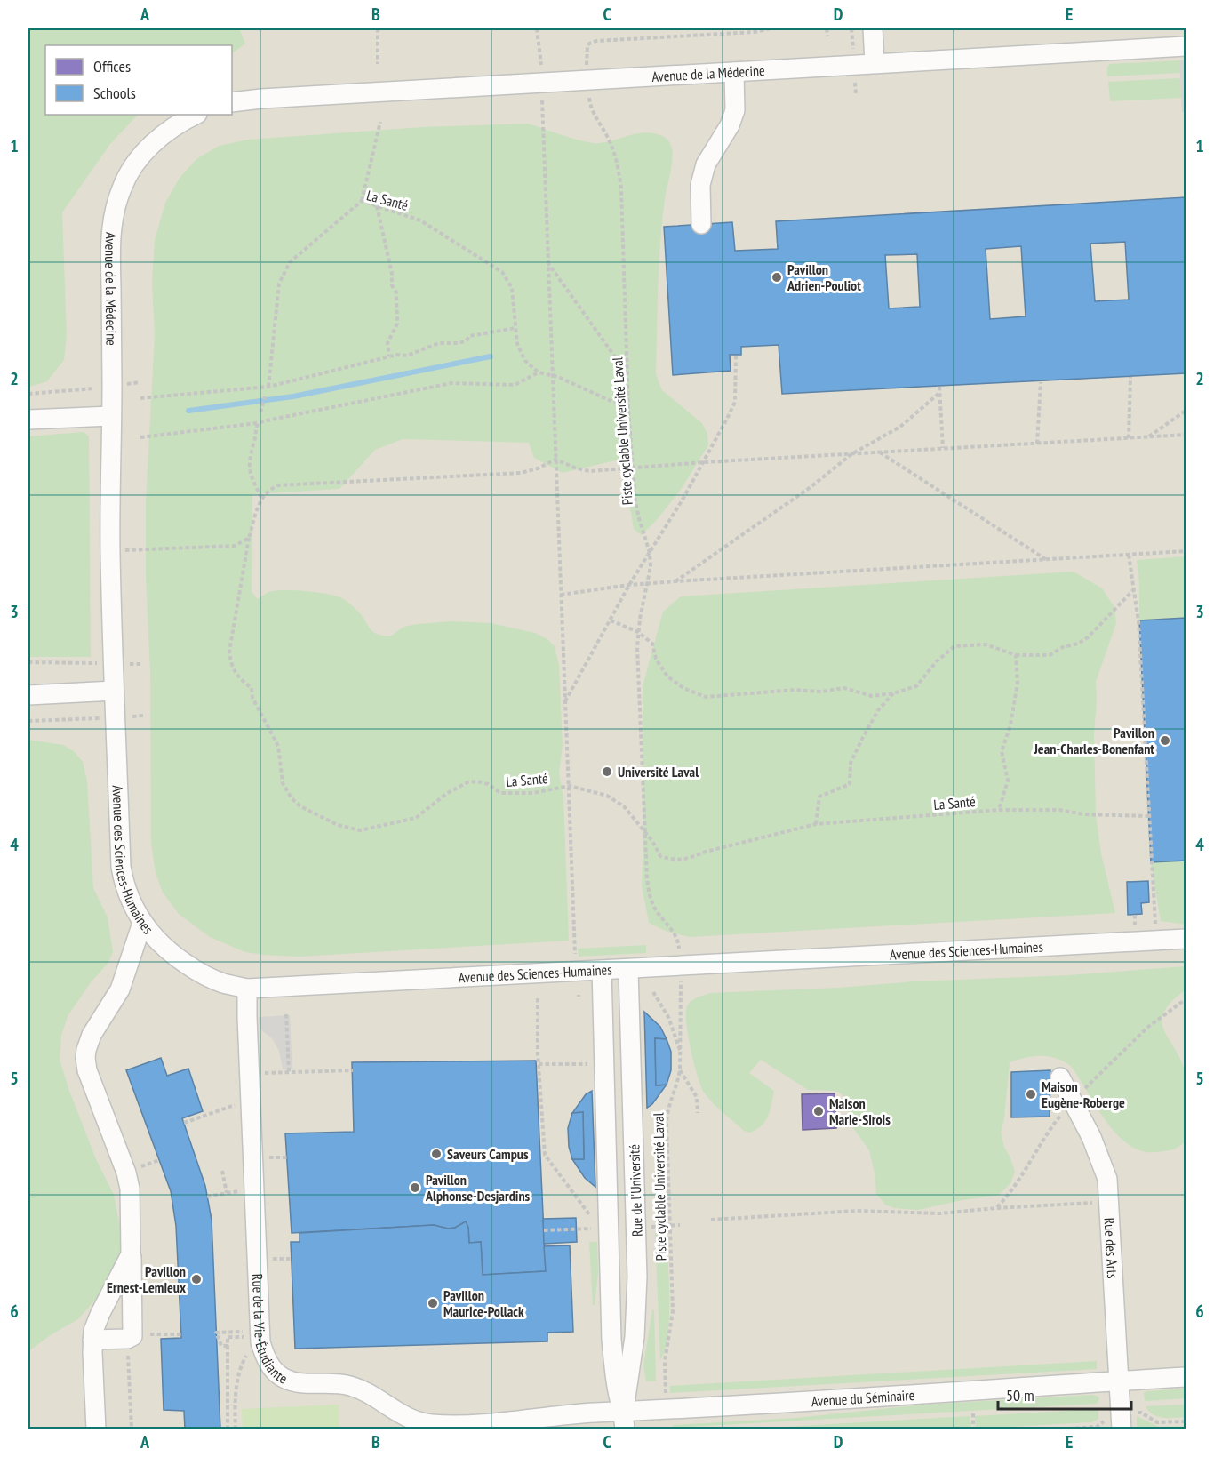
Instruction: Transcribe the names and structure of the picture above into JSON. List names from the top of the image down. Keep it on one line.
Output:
{"streets":{"street":["Avenue de la Médecine","Avenue des Sciences-Humaines","Rue de l'Université","Rue des Arts","Rue de la Vie-Étudiante","Avenue du Séminaire"],"path":["La Santé","Piste cyclable Université Laval"]},"crossings":[["Avenue de la Médecine","Avenue des Sciences-Humaines"],["La Santé","Piste cyclable Université Laval"],["Avenue des Sciences-Humaines","Rue de l'Université"],["Avenue des Sciences-Humaines","Rue de la Vie-Étudiante"],["Rue de l'Université","Rue de la Vie-Étudiante"],["Rue de l'Université","Avenue du Séminaire"],["Rue des Arts","Avenue du Séminaire"],["Rue de la Vie-Étudiante","Avenue du Séminaire"]],"places":["Pavillon Adrien-Pouliot","Pavillon Jean-Charles-Bonenfant","Université Laval","Maison Eugène-Roberge","Maison Marie-Sirois","Saveurs Campus","Pavillon Alphonse-Desjardins","Pavillon Ernest-Lemieux","Pavillon Maurice-Pollack"],"legend":["Offices","Schools"],"scale_bar":"50 m","grid":{"columns":["A","B","C","D","E"],"rows":["1","2","3","4","5","6"]}}
